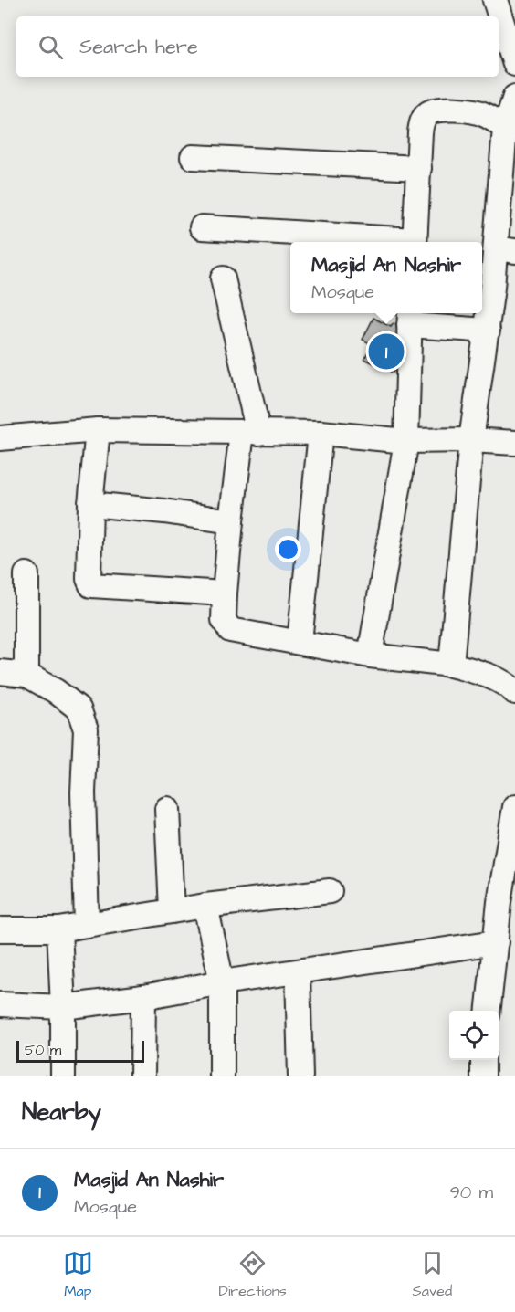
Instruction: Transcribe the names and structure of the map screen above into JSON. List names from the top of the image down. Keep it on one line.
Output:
{"scale_bar":"50 m","page":{"search":"Search here","popup":["Masjid An Nashir","Mosque"],"pins":"1","scale":"50 m","heading":"Nearby","list":[{"mark":"1","name":"Masjid An Nashir","note":"Mosque","value":"90 m"}],"nav":["Map","Directions","Saved"]}}
